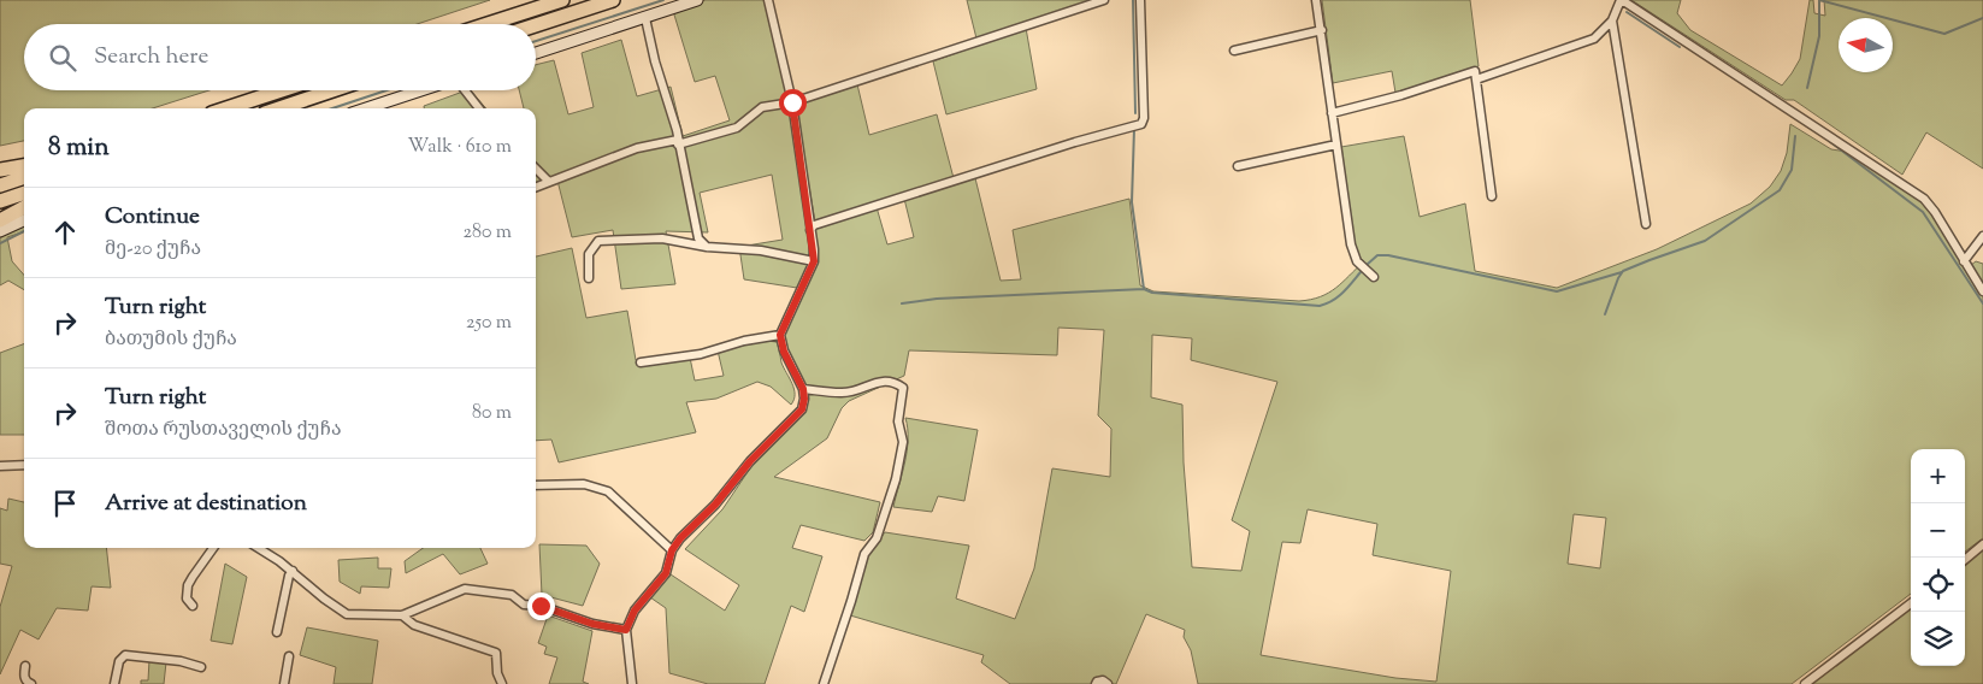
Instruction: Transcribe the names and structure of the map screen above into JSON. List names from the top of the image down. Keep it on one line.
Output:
{"north":"left","page":{"search":"Search here","heading":["8 min","Walk · 610 m"],"list":[["Continue","მე-20 ქუჩა","280 m"],["Turn right","ბათუმის ქუჩა","250 m"],["Turn right","შოთა რუსთაველის ქუჩა","80 m"],"Arrive at destination"],"map_buttons":["+","−"]}}
